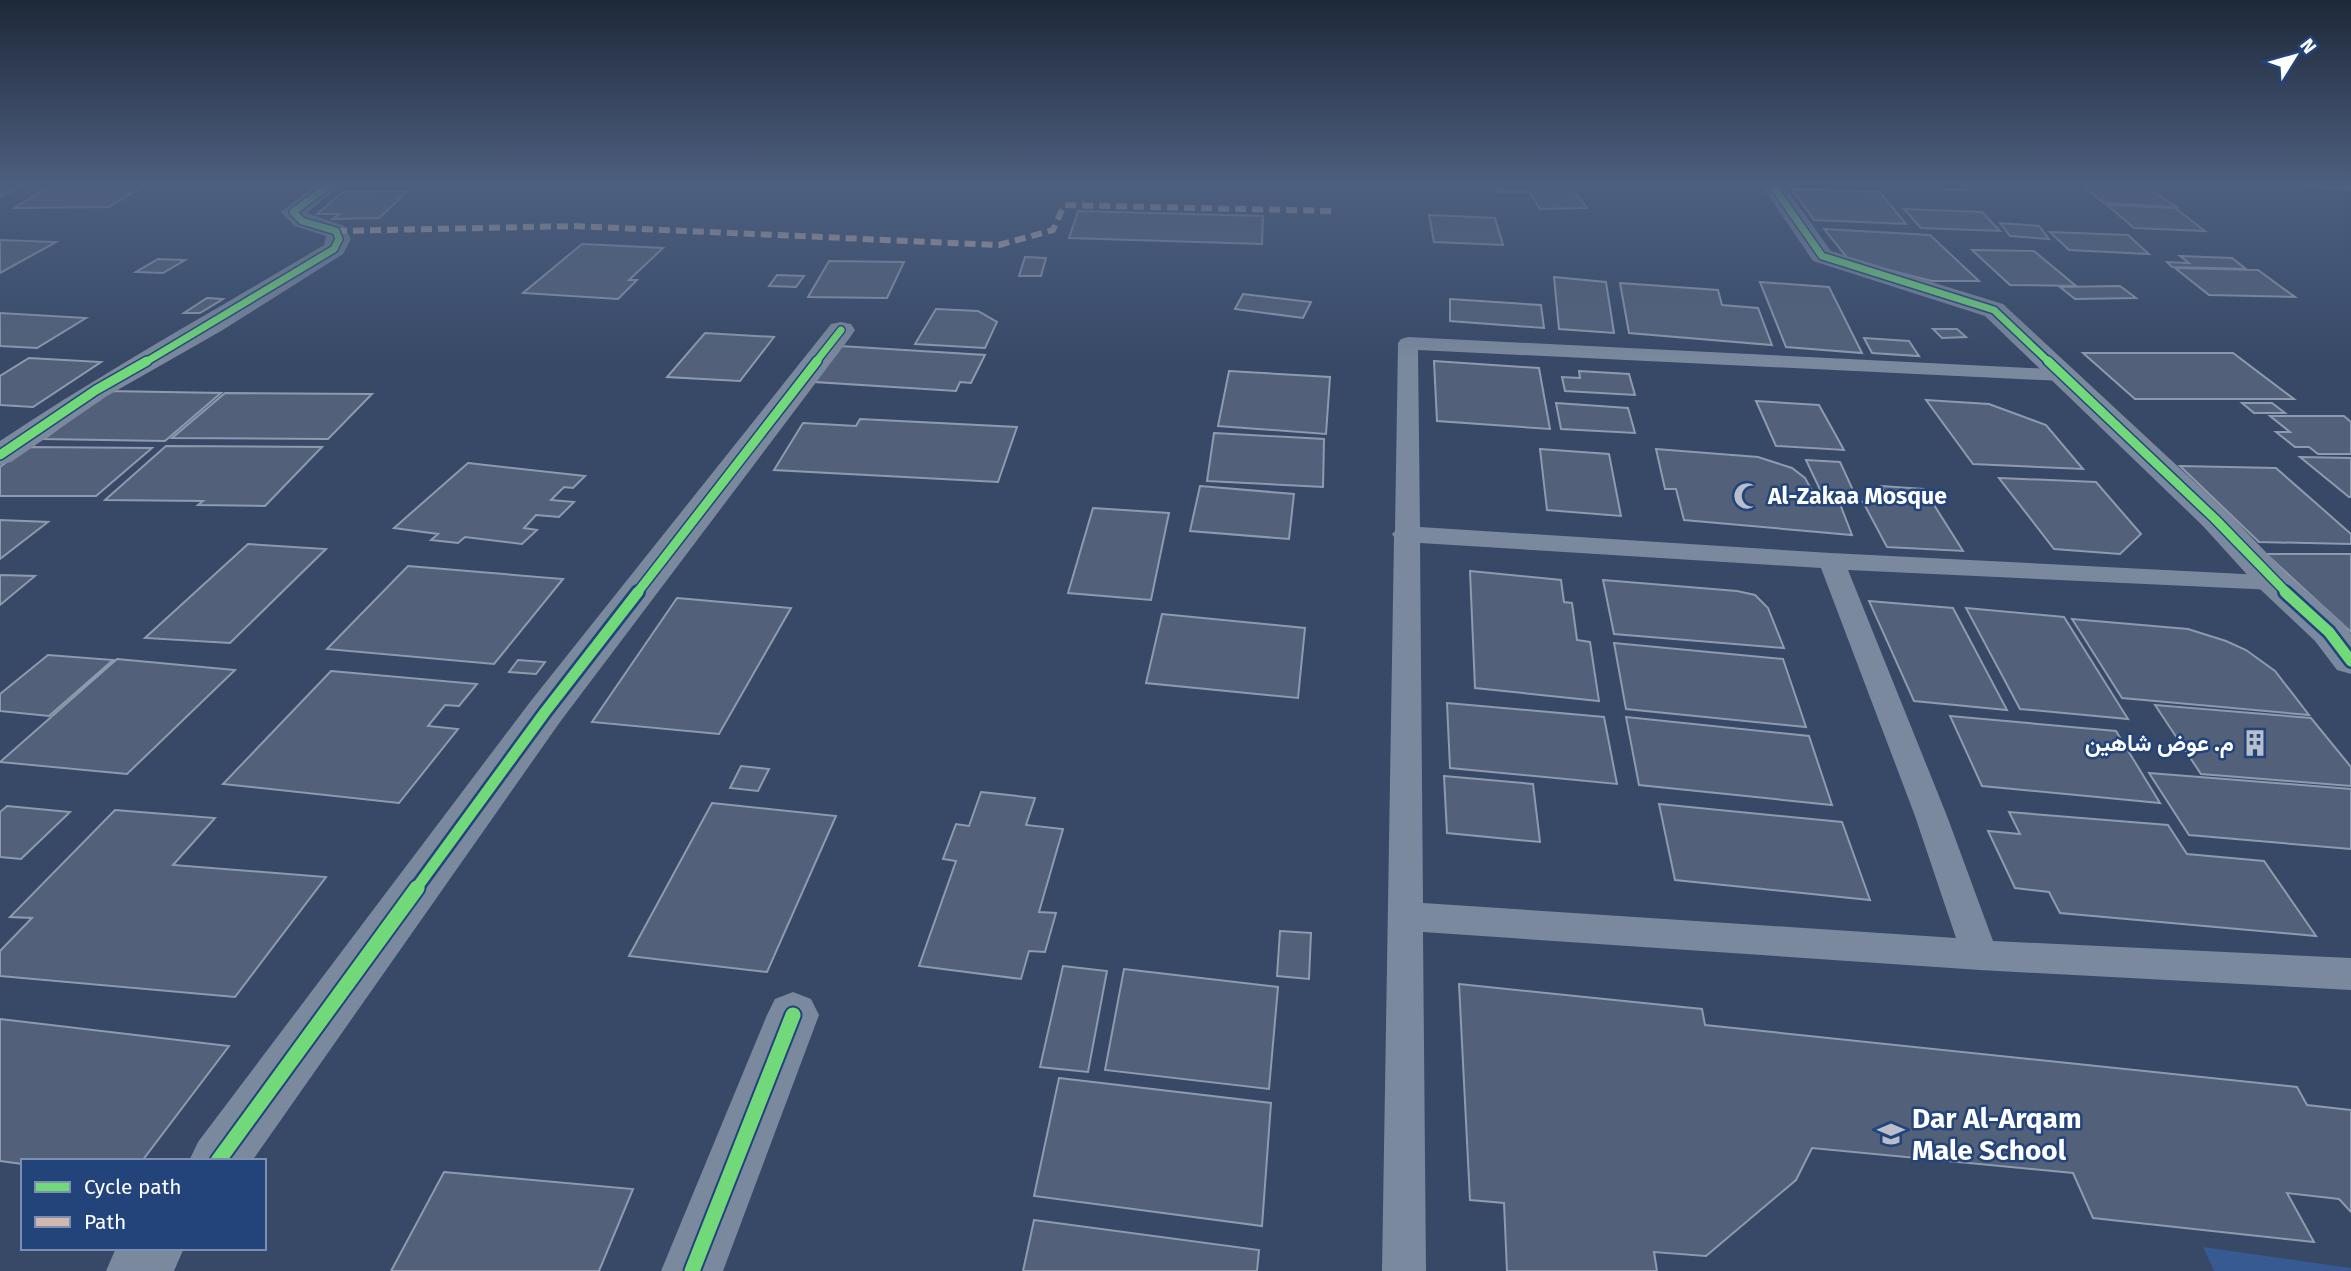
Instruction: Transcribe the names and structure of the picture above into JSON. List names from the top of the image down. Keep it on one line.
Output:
{"places":{"mosque":["Al-Zakaa Mosque"],"building":["م. عوض شاهين"],"school or university":["Dar Al-Arqam Male School"]},"legend":["Cycle path","Path"],"north":"top right"}
